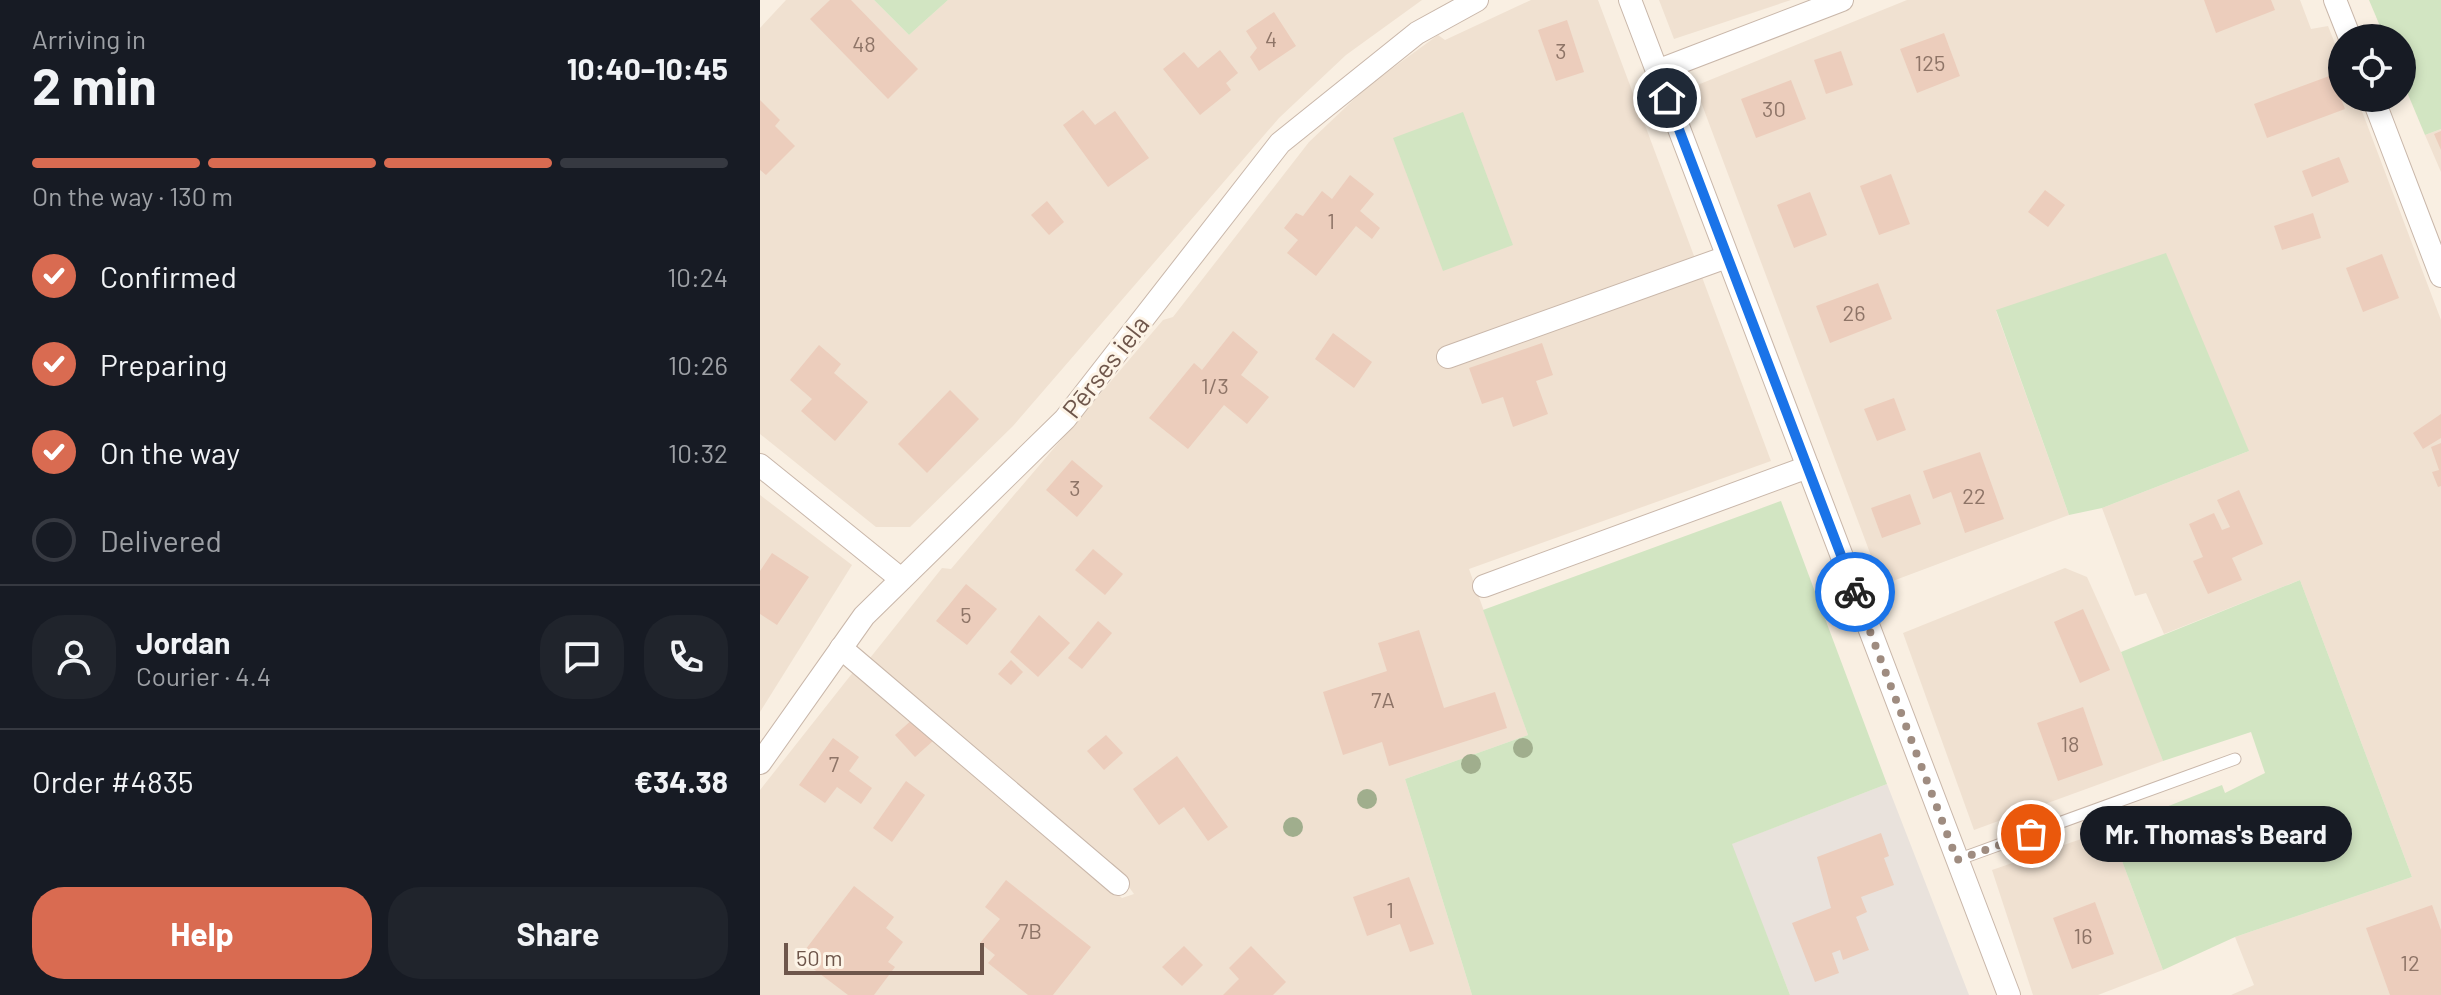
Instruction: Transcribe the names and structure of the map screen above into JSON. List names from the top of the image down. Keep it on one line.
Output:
{"streets":{"street":["Pērses iela"]},"places":["Mr. Thomas's Beard"],"house_numbers":["4","48","3","125","30","1","26","1/3","3","22","5","7A","18","7","1","7B","16","12"],"scale_bar":"50 m","page":{"heading":["2 min","Arriving in","10:40–10:45"],"panel":["Jordan","Courier · 4.4","Order #4835","€34.38"],"bar":"On the way · 130 m","list":[["Confirmed","10:24"],["Preparing","10:26"],["On the way","10:32"],"Delivered"],"bubble":"Mr. Thomas's Beard","buttons":["Help","Share"],"scale":"50 m"}}
